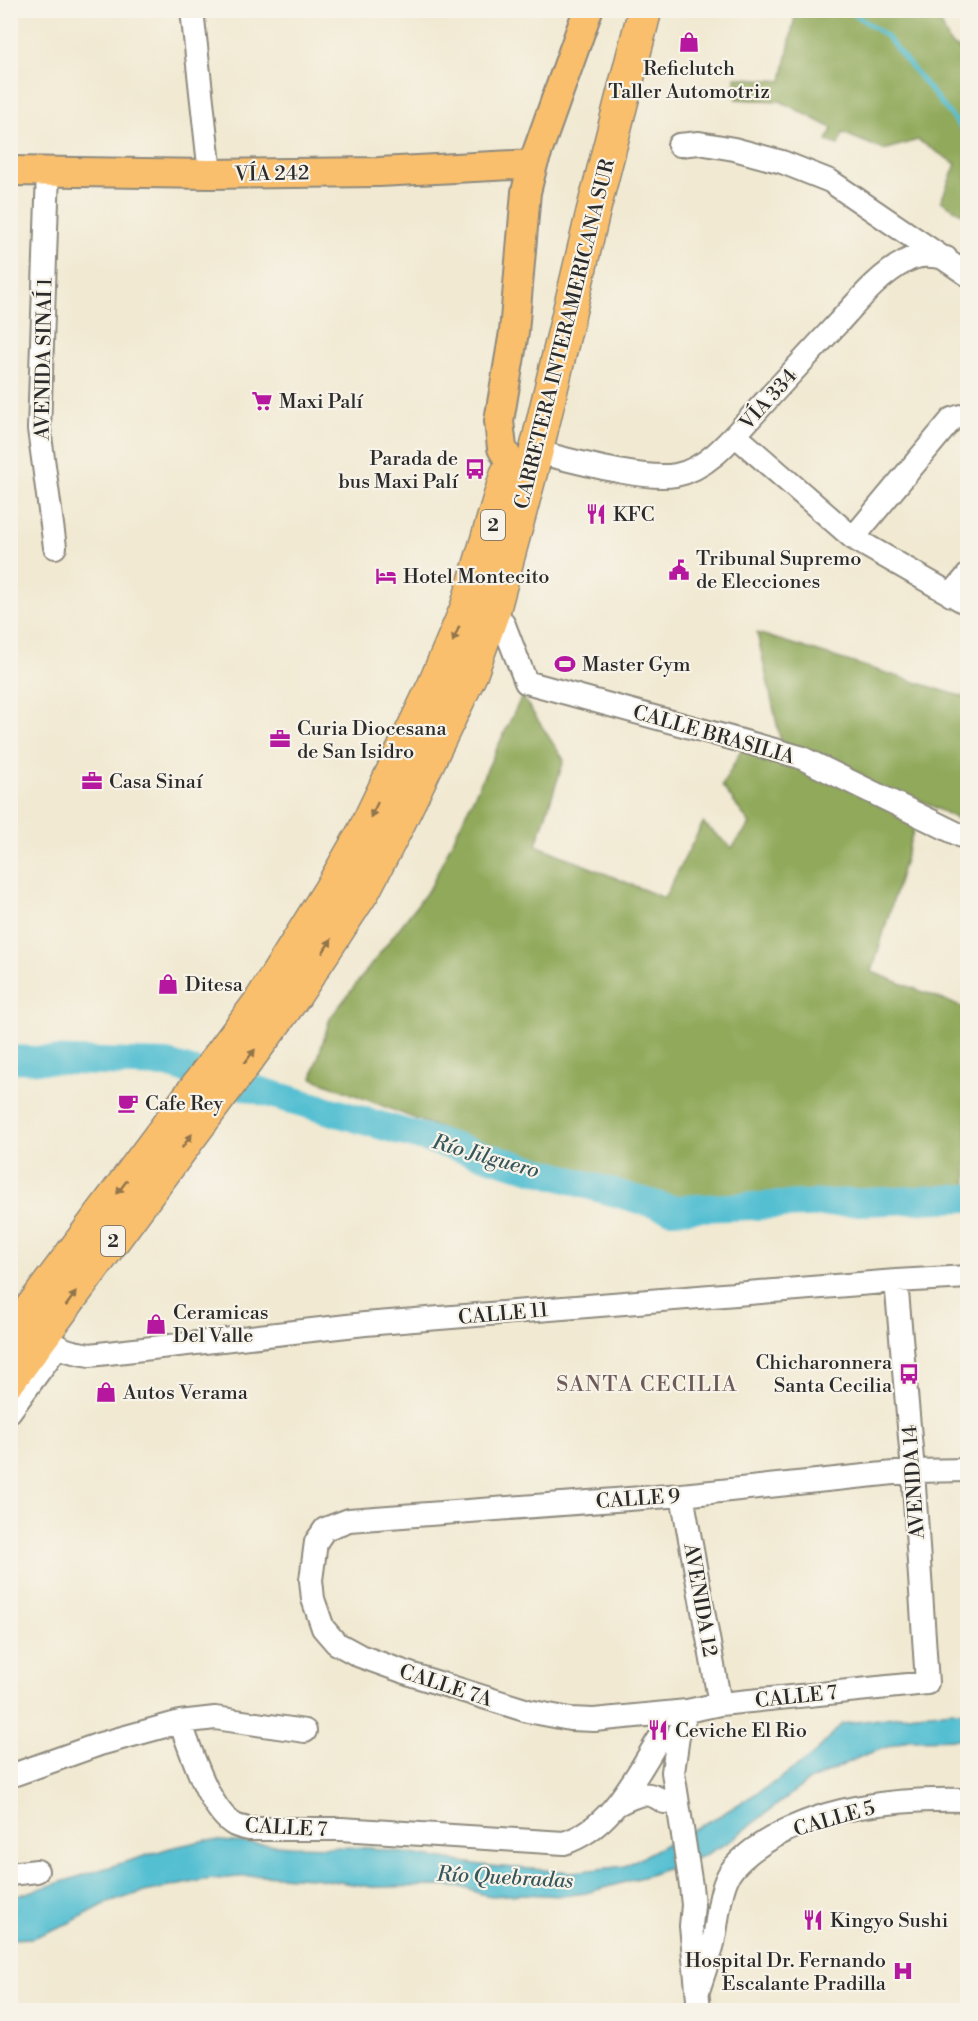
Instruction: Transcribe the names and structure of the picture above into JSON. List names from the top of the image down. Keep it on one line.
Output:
{"streets":{"highway":["CARRETERA INTERAMERICANA SUR","2"],"main road":["VÍA 242"],"street":["AVENIDA SINAÍ 1","VÍA 334","CALLE BRASILIA","CALLE 11","AVENIDA 14","CALLE 9","AVENIDA 12","CALLE 7A","CALLE 7","CALLE 5"]},"crossings":[["VÍA 242","AVENIDA SINAÍ 1"],["CARRETERA INTERAMERICANA SUR","VÍA 334"],["CARRETERA INTERAMERICANA SUR","CALLE BRASILIA"],["CARRETERA INTERAMERICANA SUR","CALLE 11"],["CALLE 11","AVENIDA 14"],["AVENIDA 14","CALLE 9"],["AVENIDA 14","CALLE 7"],["CALLE 9","AVENIDA 12"],["CALLE 9","CALLE 7A"],["AVENIDA 12","CALLE 7"],["CALLE 7A","CALLE 7"]],"districts":["SANTA CECILIA"],"water":["Río Jilguero","Río Quebradas"],"places":{"shop":["Reficlutch Taller Automotriz","Ditesa","Ceramicas Del Valle","Autos Verama"],"supermarket":["Maxi Palí"],"bus stop":["Parada de bus Maxi Palí","Chicharonnera Santa Cecilia"],"restaurant":["KFC","Ceviche El Rio","Kingyo Sushi"],"public building":["Tribunal Supremo de Elecciones"],"hotel":["Hotel Montecito"],"sports":["Master Gym"],"office":["Curia Diocesana de San Isidro","Casa Sinaí"],"cafe":["Cafe Rey"],"hospital":["Hospital Dr. Fernando Escalante Pradilla"]}}
